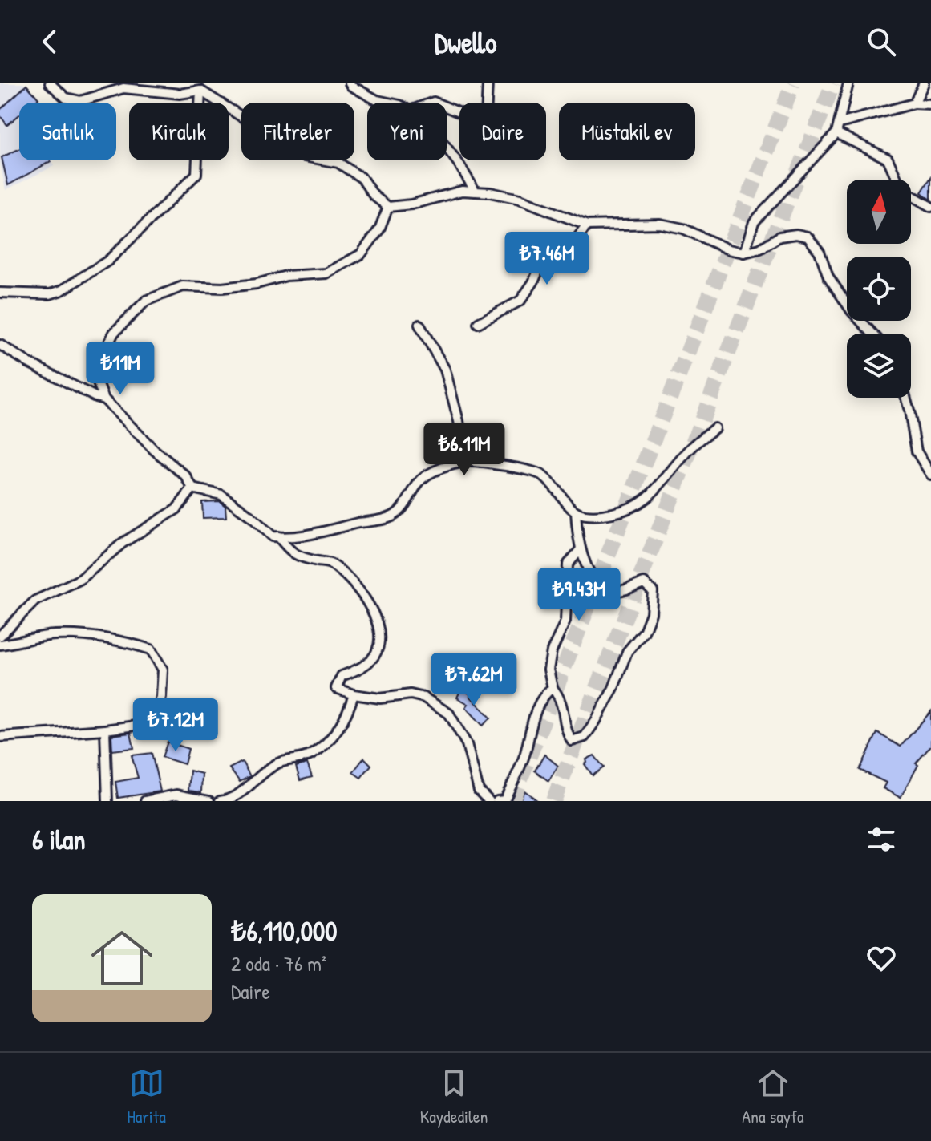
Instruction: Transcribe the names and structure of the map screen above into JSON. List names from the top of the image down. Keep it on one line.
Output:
{"north":"top","page":{"header":"Dwello","chip":["Satılık","Kiralık","Filtreler","Yeni","Daire","Müstakil ev"],"price":["₺7.46M","₺11M","₺6.11M","₺9.43M","₺7.62M","₺7.12M"],"heading":"6 ilan","list":[{"name":"₺6,110,000","note":"2 oda · 76 m² · Daire"}],"tabs":["Harita","Kaydedilen","Ana sayfa"]}}
